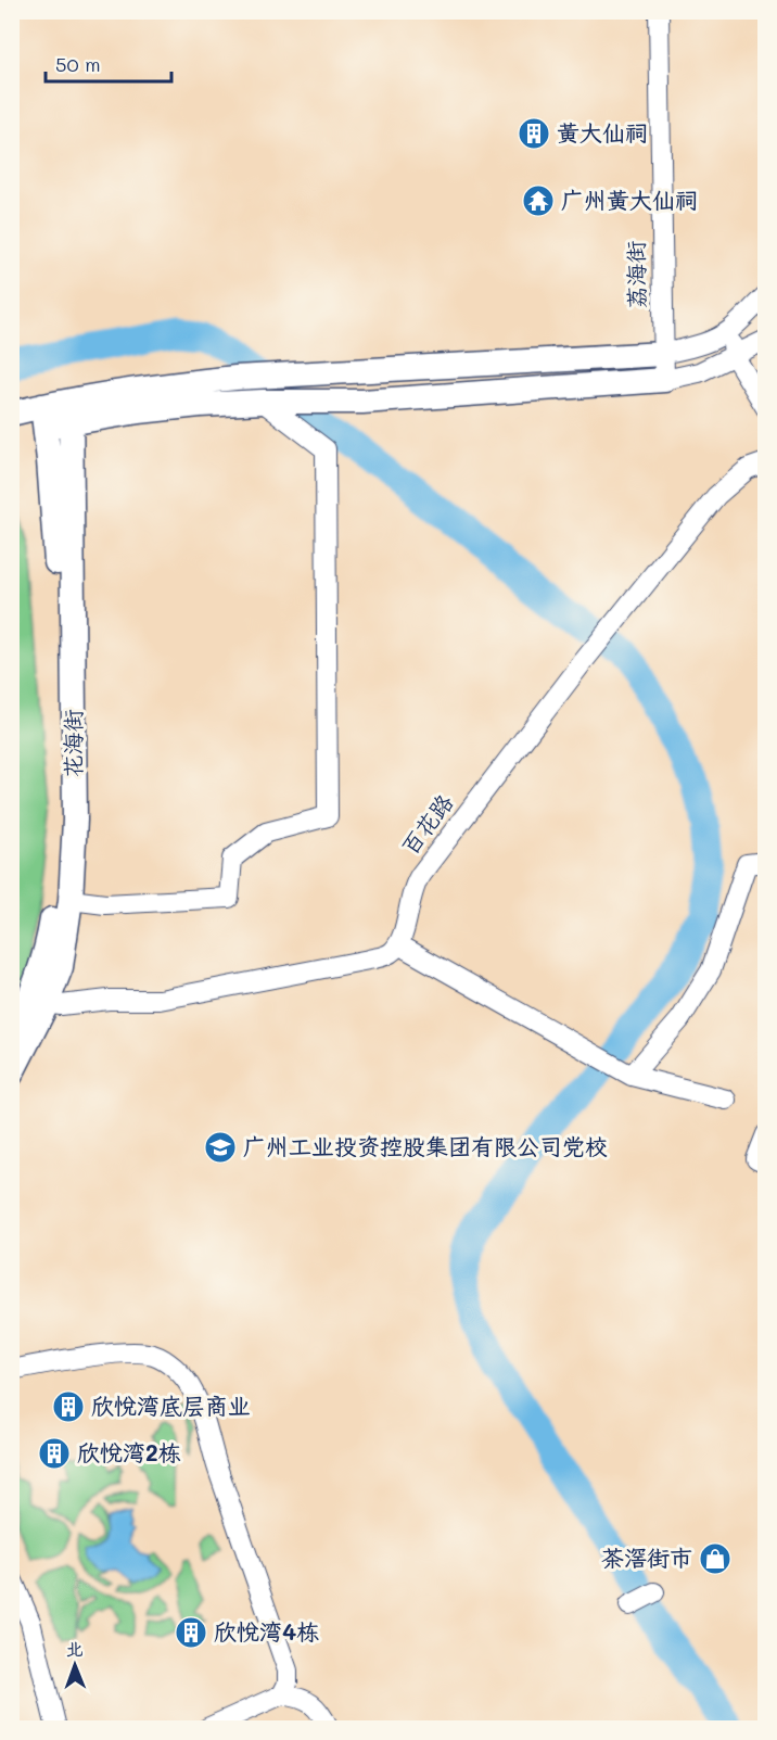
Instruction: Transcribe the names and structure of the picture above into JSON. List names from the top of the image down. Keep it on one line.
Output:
{"streets":{"street":["荔海街","花海街","百花路"]},"places":{"building":["黄大仙祠","欣悦湾底层商业","欣悦湾2栋","欣悦湾4栋"],"temple":["广州黄大仙祠"],"school or university":["广州工业投资控股集团有限公司党校"],"shop":["茶滘街市"]},"scale_bar":"50 m","north":"top"}
